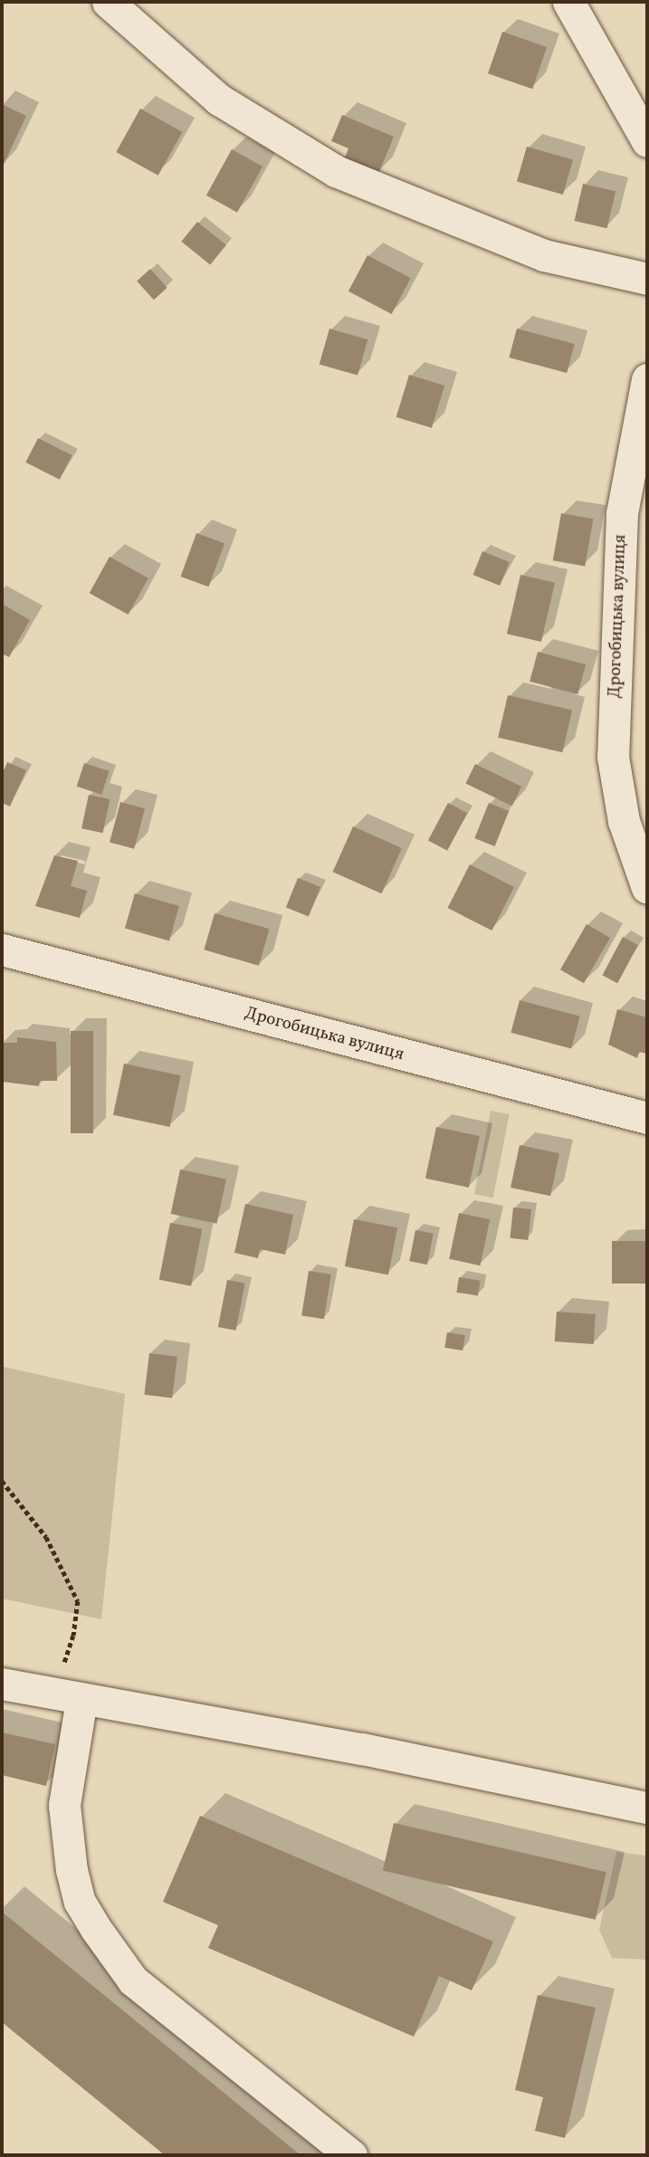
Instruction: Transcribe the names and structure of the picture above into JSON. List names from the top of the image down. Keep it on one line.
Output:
{"streets":{"street":["Дрогобицька вулиця"]}}
